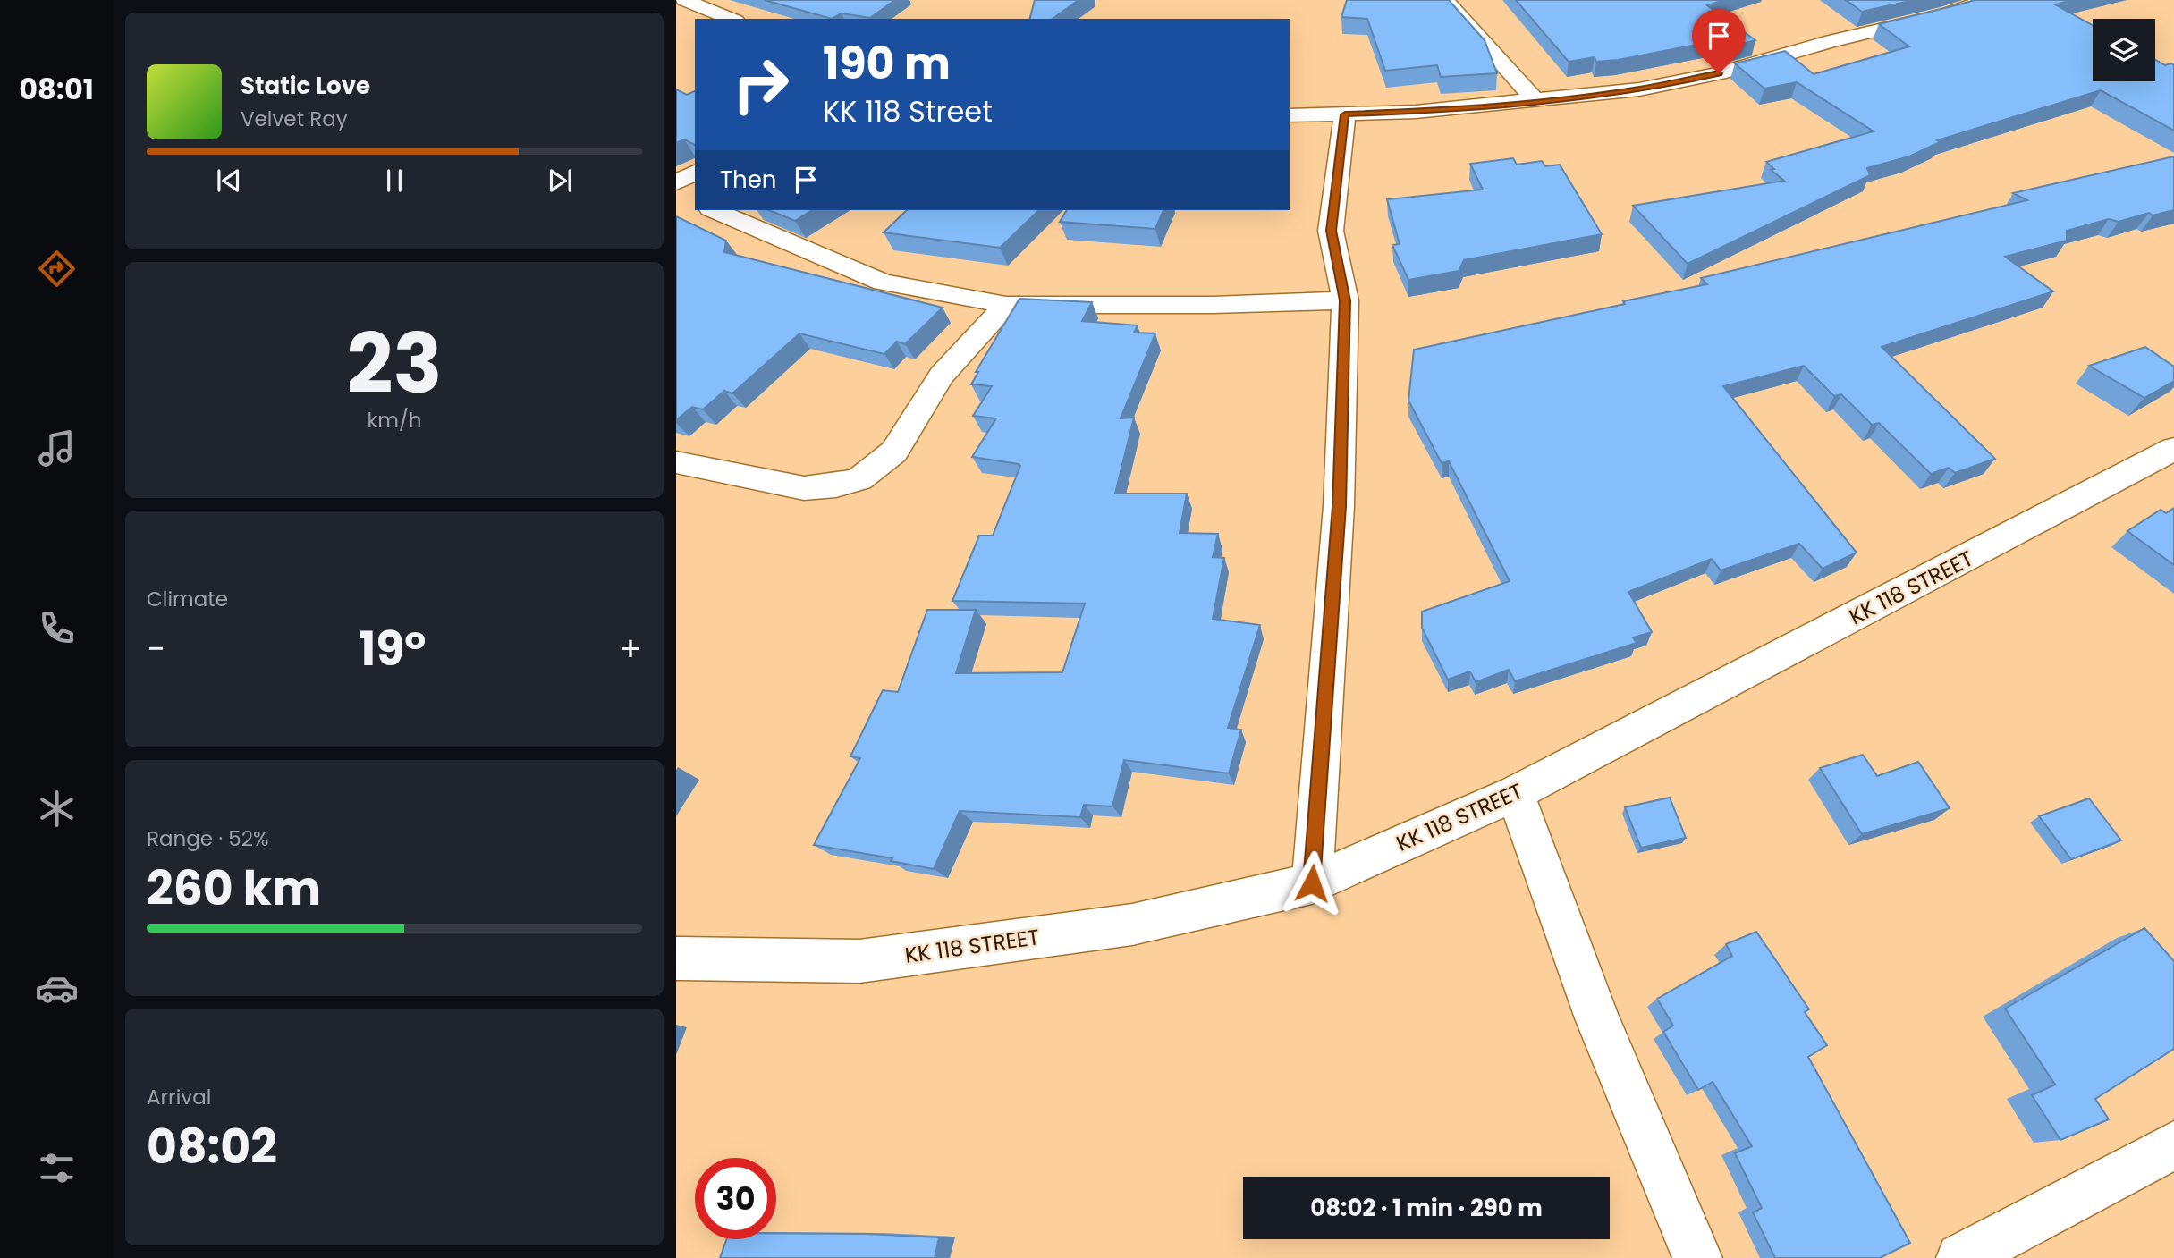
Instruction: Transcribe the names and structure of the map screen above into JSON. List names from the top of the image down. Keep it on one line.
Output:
{"streets":{"street":["KK 118 STREET"]},"page":{"tabs":"08:01","turn":["190 m","KK 118 Street"],"song":["Static Love","Velvet Ray"],"then":"Then","tile":[["23","km/h"],"Climate",["Range · 52%","260 km"],["Arrival","08:02"]],"heat":["−","19°","+"],"limit":"30","trip":"08:02 · 1 min · 290 m"}}
